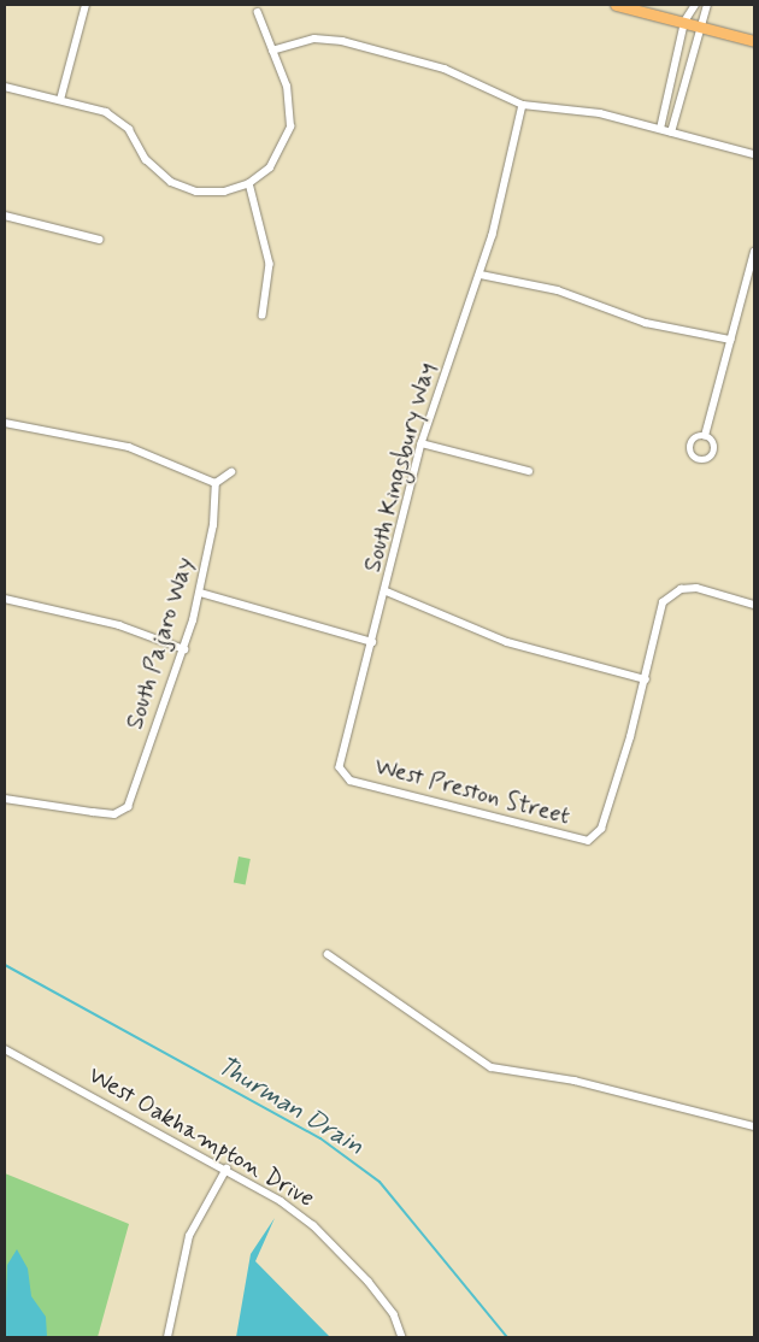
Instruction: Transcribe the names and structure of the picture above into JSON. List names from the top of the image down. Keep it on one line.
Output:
{"streets":{"street":["South Kingsbury Way","South Pajaro Way","West Preston Street","West Oakhampton Drive"]},"crossings":[["South Kingsbury Way","West Preston Street"]],"water":["Thurman Drain"]}
